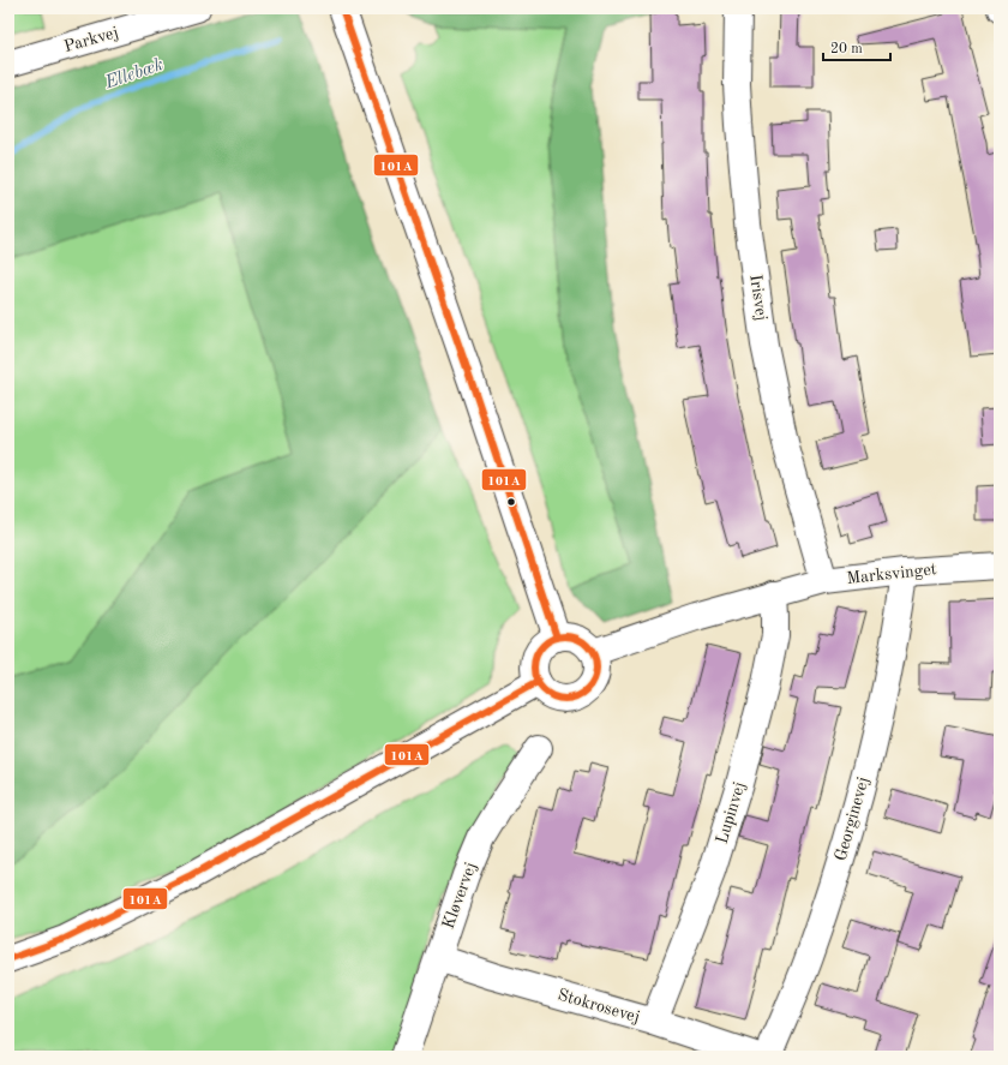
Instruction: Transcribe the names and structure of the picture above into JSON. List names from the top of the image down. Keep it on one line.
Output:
{"streets":{"street":["Parkvej","Irisvej","Marksvinget","Lupinvej","Georginevej","Kløvervej","Stokrosevej"]},"crossings":[["Irisvej","Marksvinget"],["Marksvinget","Lupinvej"],["Marksvinget","Georginevej"],["Lupinvej","Stokrosevej"],["Kløvervej","Stokrosevej"]],"water":["Ellebæk"],"lines":["transit line 101A"],"scale_bar":"20 m"}
